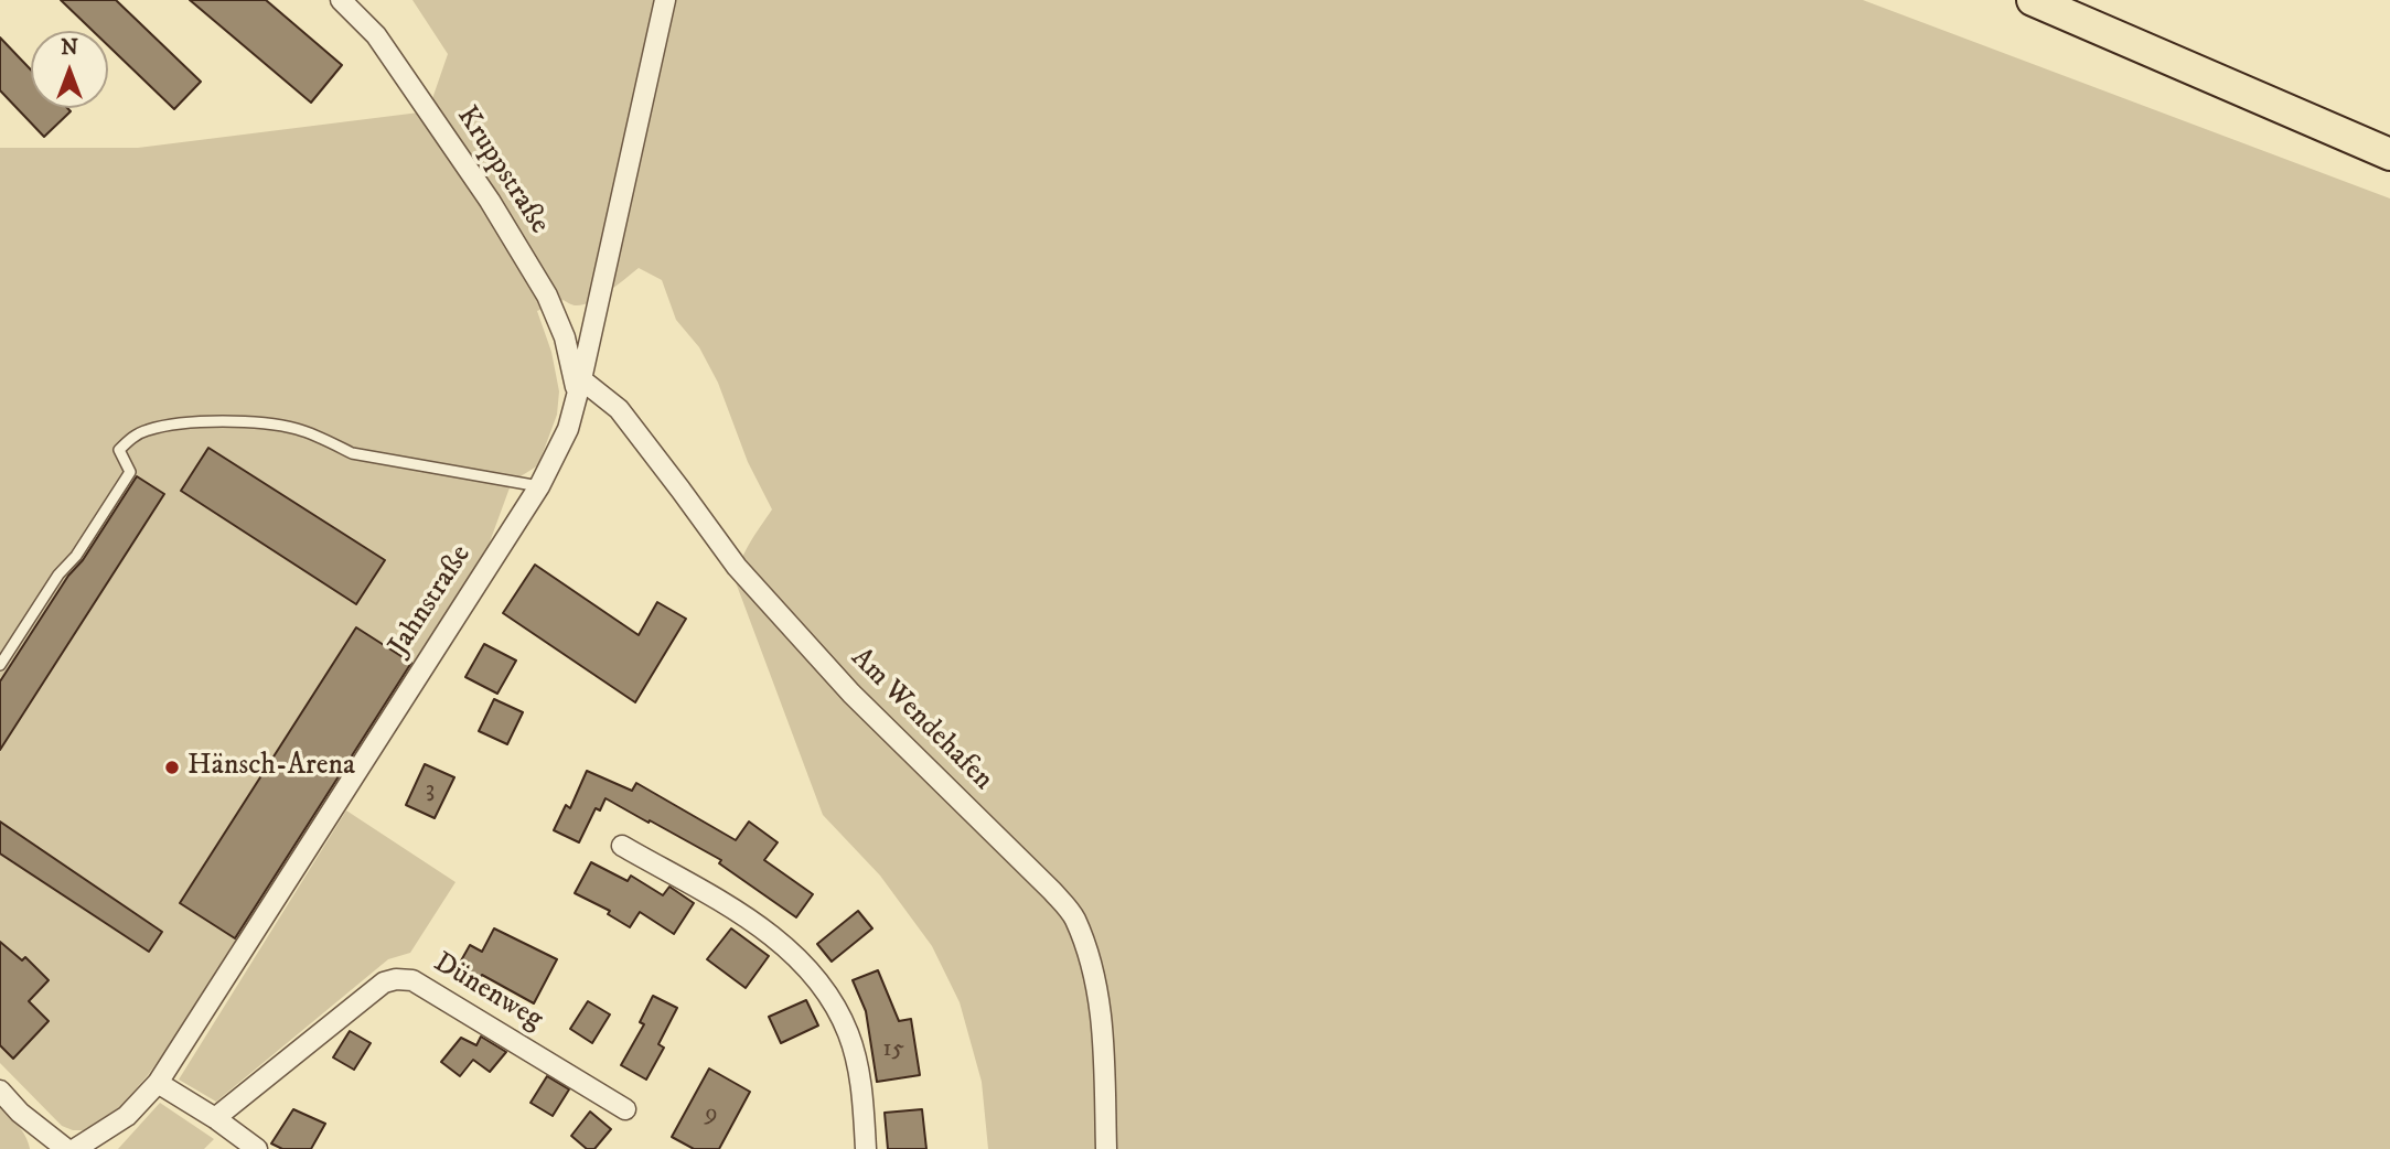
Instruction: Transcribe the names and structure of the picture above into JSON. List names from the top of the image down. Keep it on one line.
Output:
{"streets":{"street":["Kruppstraße","Jahnstraße","Am Wendehafen","Dünenweg"]},"crossings":[["Kruppstraße","Jahnstraße"],["Kruppstraße","Am Wendehafen"],["Jahnstraße","Am Wendehafen"]],"places":["Hänsch-Arena"],"house_numbers":["3","15","9"],"north":"top"}
